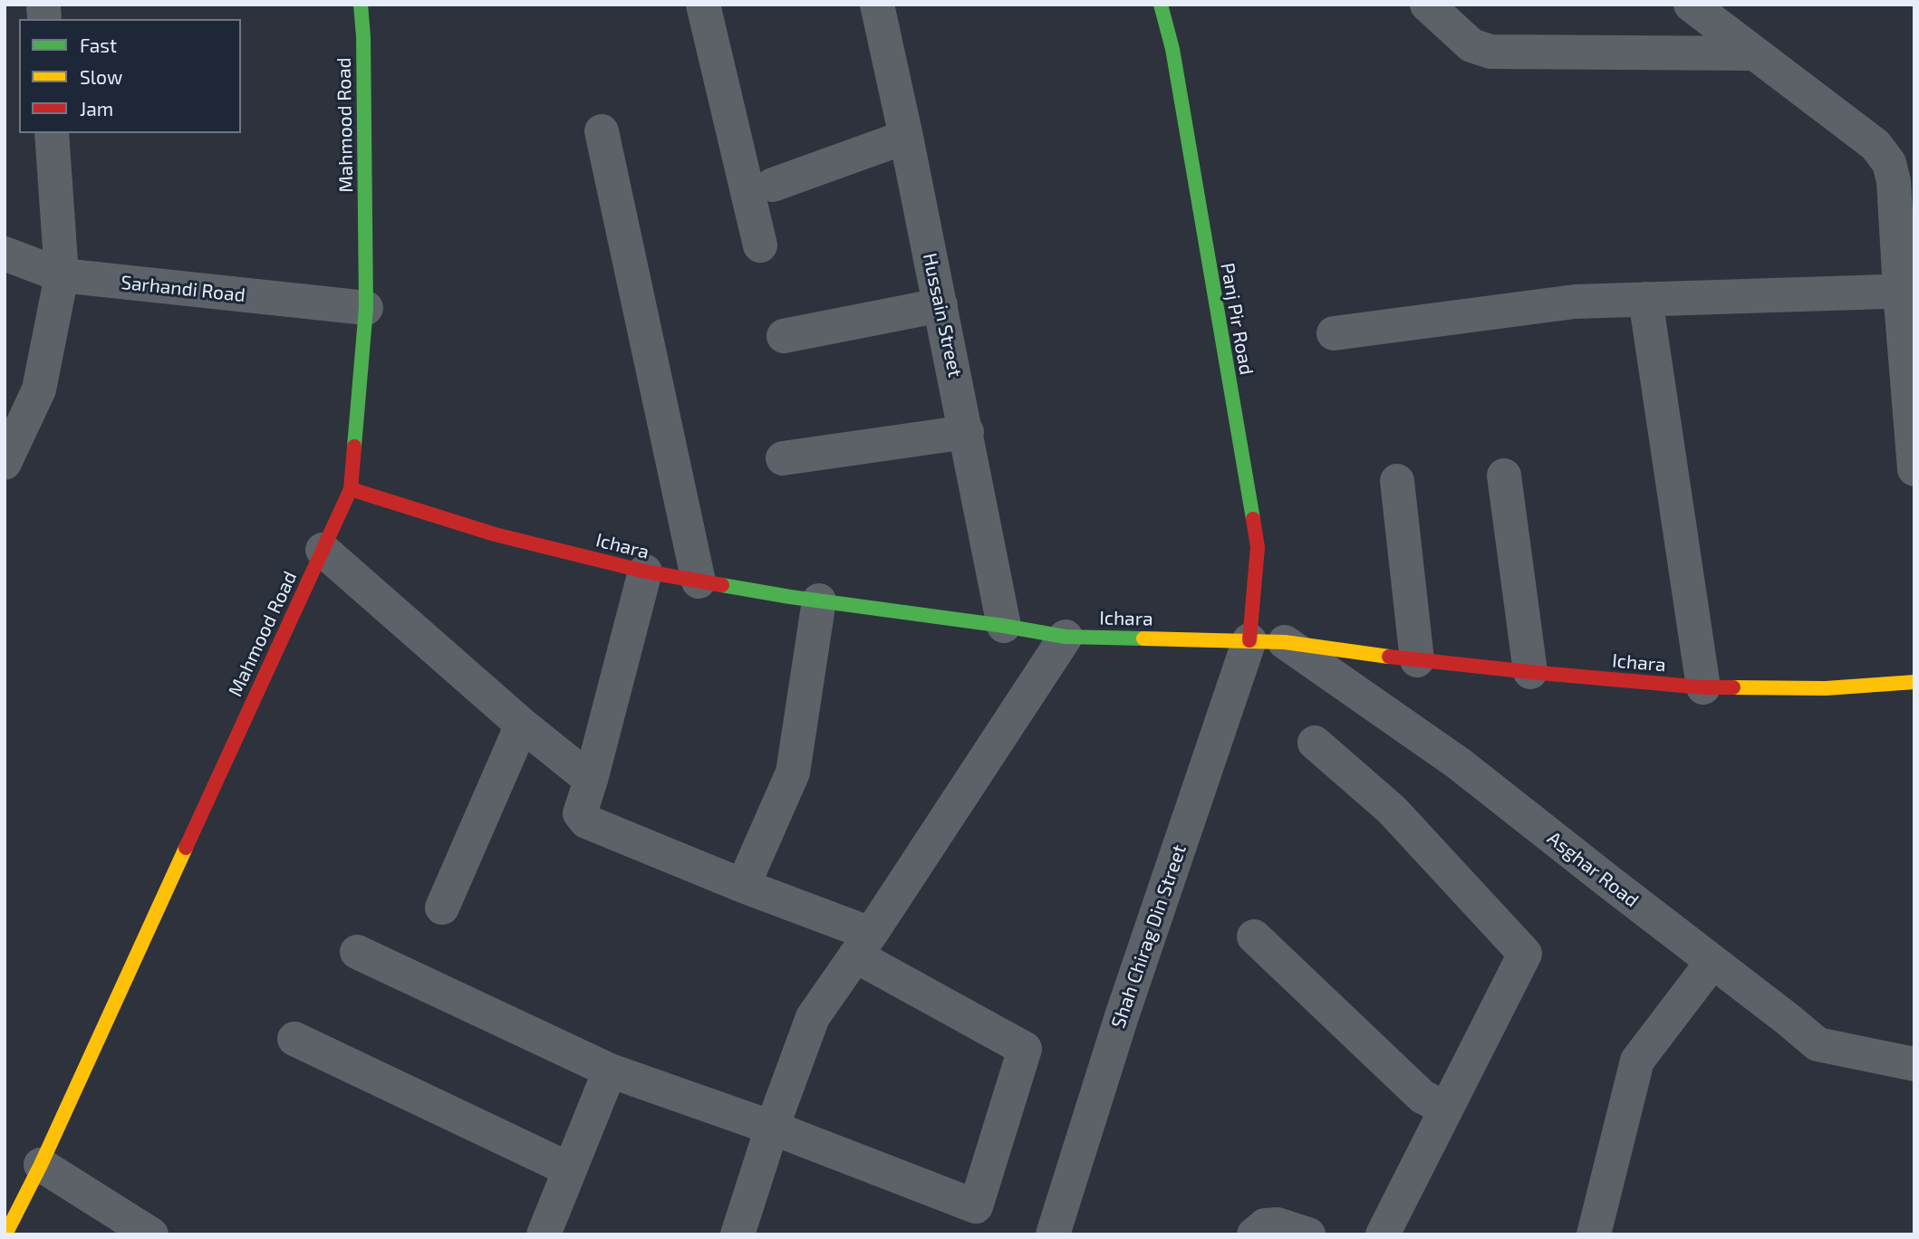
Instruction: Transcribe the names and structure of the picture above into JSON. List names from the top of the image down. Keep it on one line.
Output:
{"streets":{"street":["Mahmood Road","Sarhandi Road","Hussain Street","Panj Pir Road","Ichara","Asghar Road","Shah Chirag Din Street"]},"crossings":[["Mahmood Road","Sarhandi Road"],["Mahmood Road","Ichara"],["Hussain Street","Ichara"],["Panj Pir Road","Ichara"],["Panj Pir Road","Shah Chirag Din Street"],["Ichara","Asghar Road"],["Ichara","Shah Chirag Din Street"]],"legend":["Fast","Slow","Jam"]}
